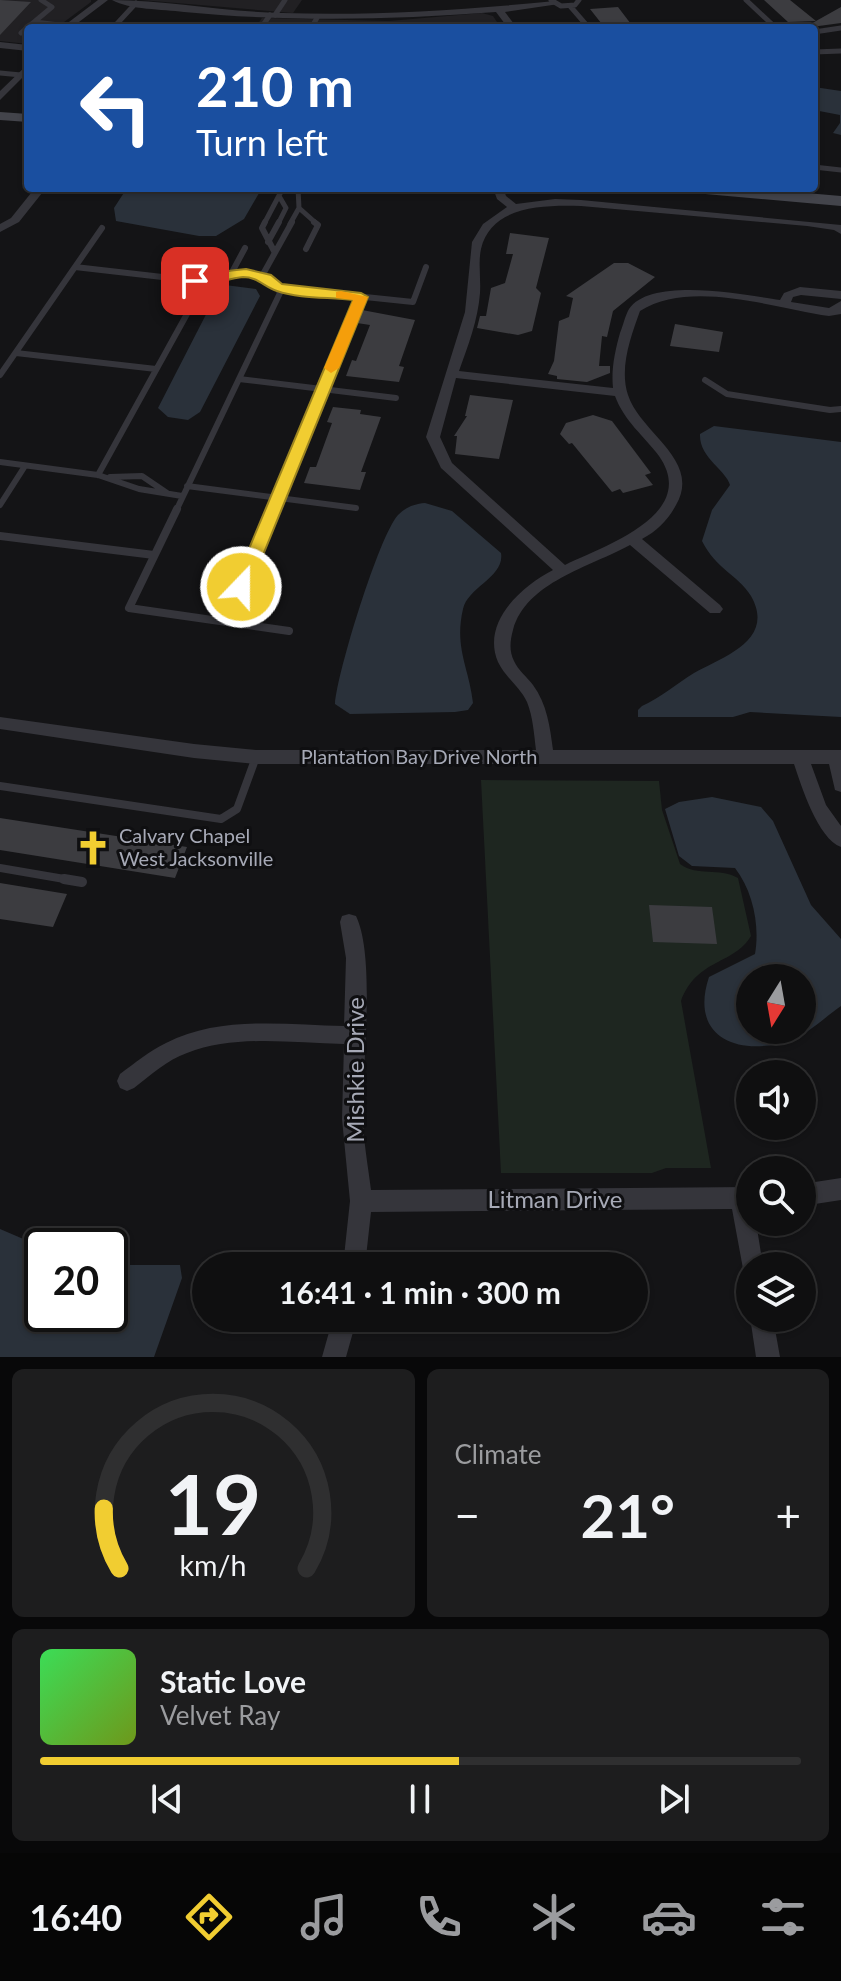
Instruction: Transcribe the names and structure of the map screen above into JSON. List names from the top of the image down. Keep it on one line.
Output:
{"streets":{"street":["Plantation Bay Drive North","Mishkie Drive","Litman Drive"]},"crossings":[["Mishkie Drive","Litman Drive"]],"places":{"church":["Calvary Chapel West Jacksonville"]},"north":"bottom","page":{"turn":["210 m","Turn left"],"limit":"20","trip":"16:41 · 1 min · 300 m","tile":"Climate","heat":["−","21°","+"],"song":["Static Love","Velvet Ray"],"tabs":"16:40","gauge":["19","km/h"]}}
